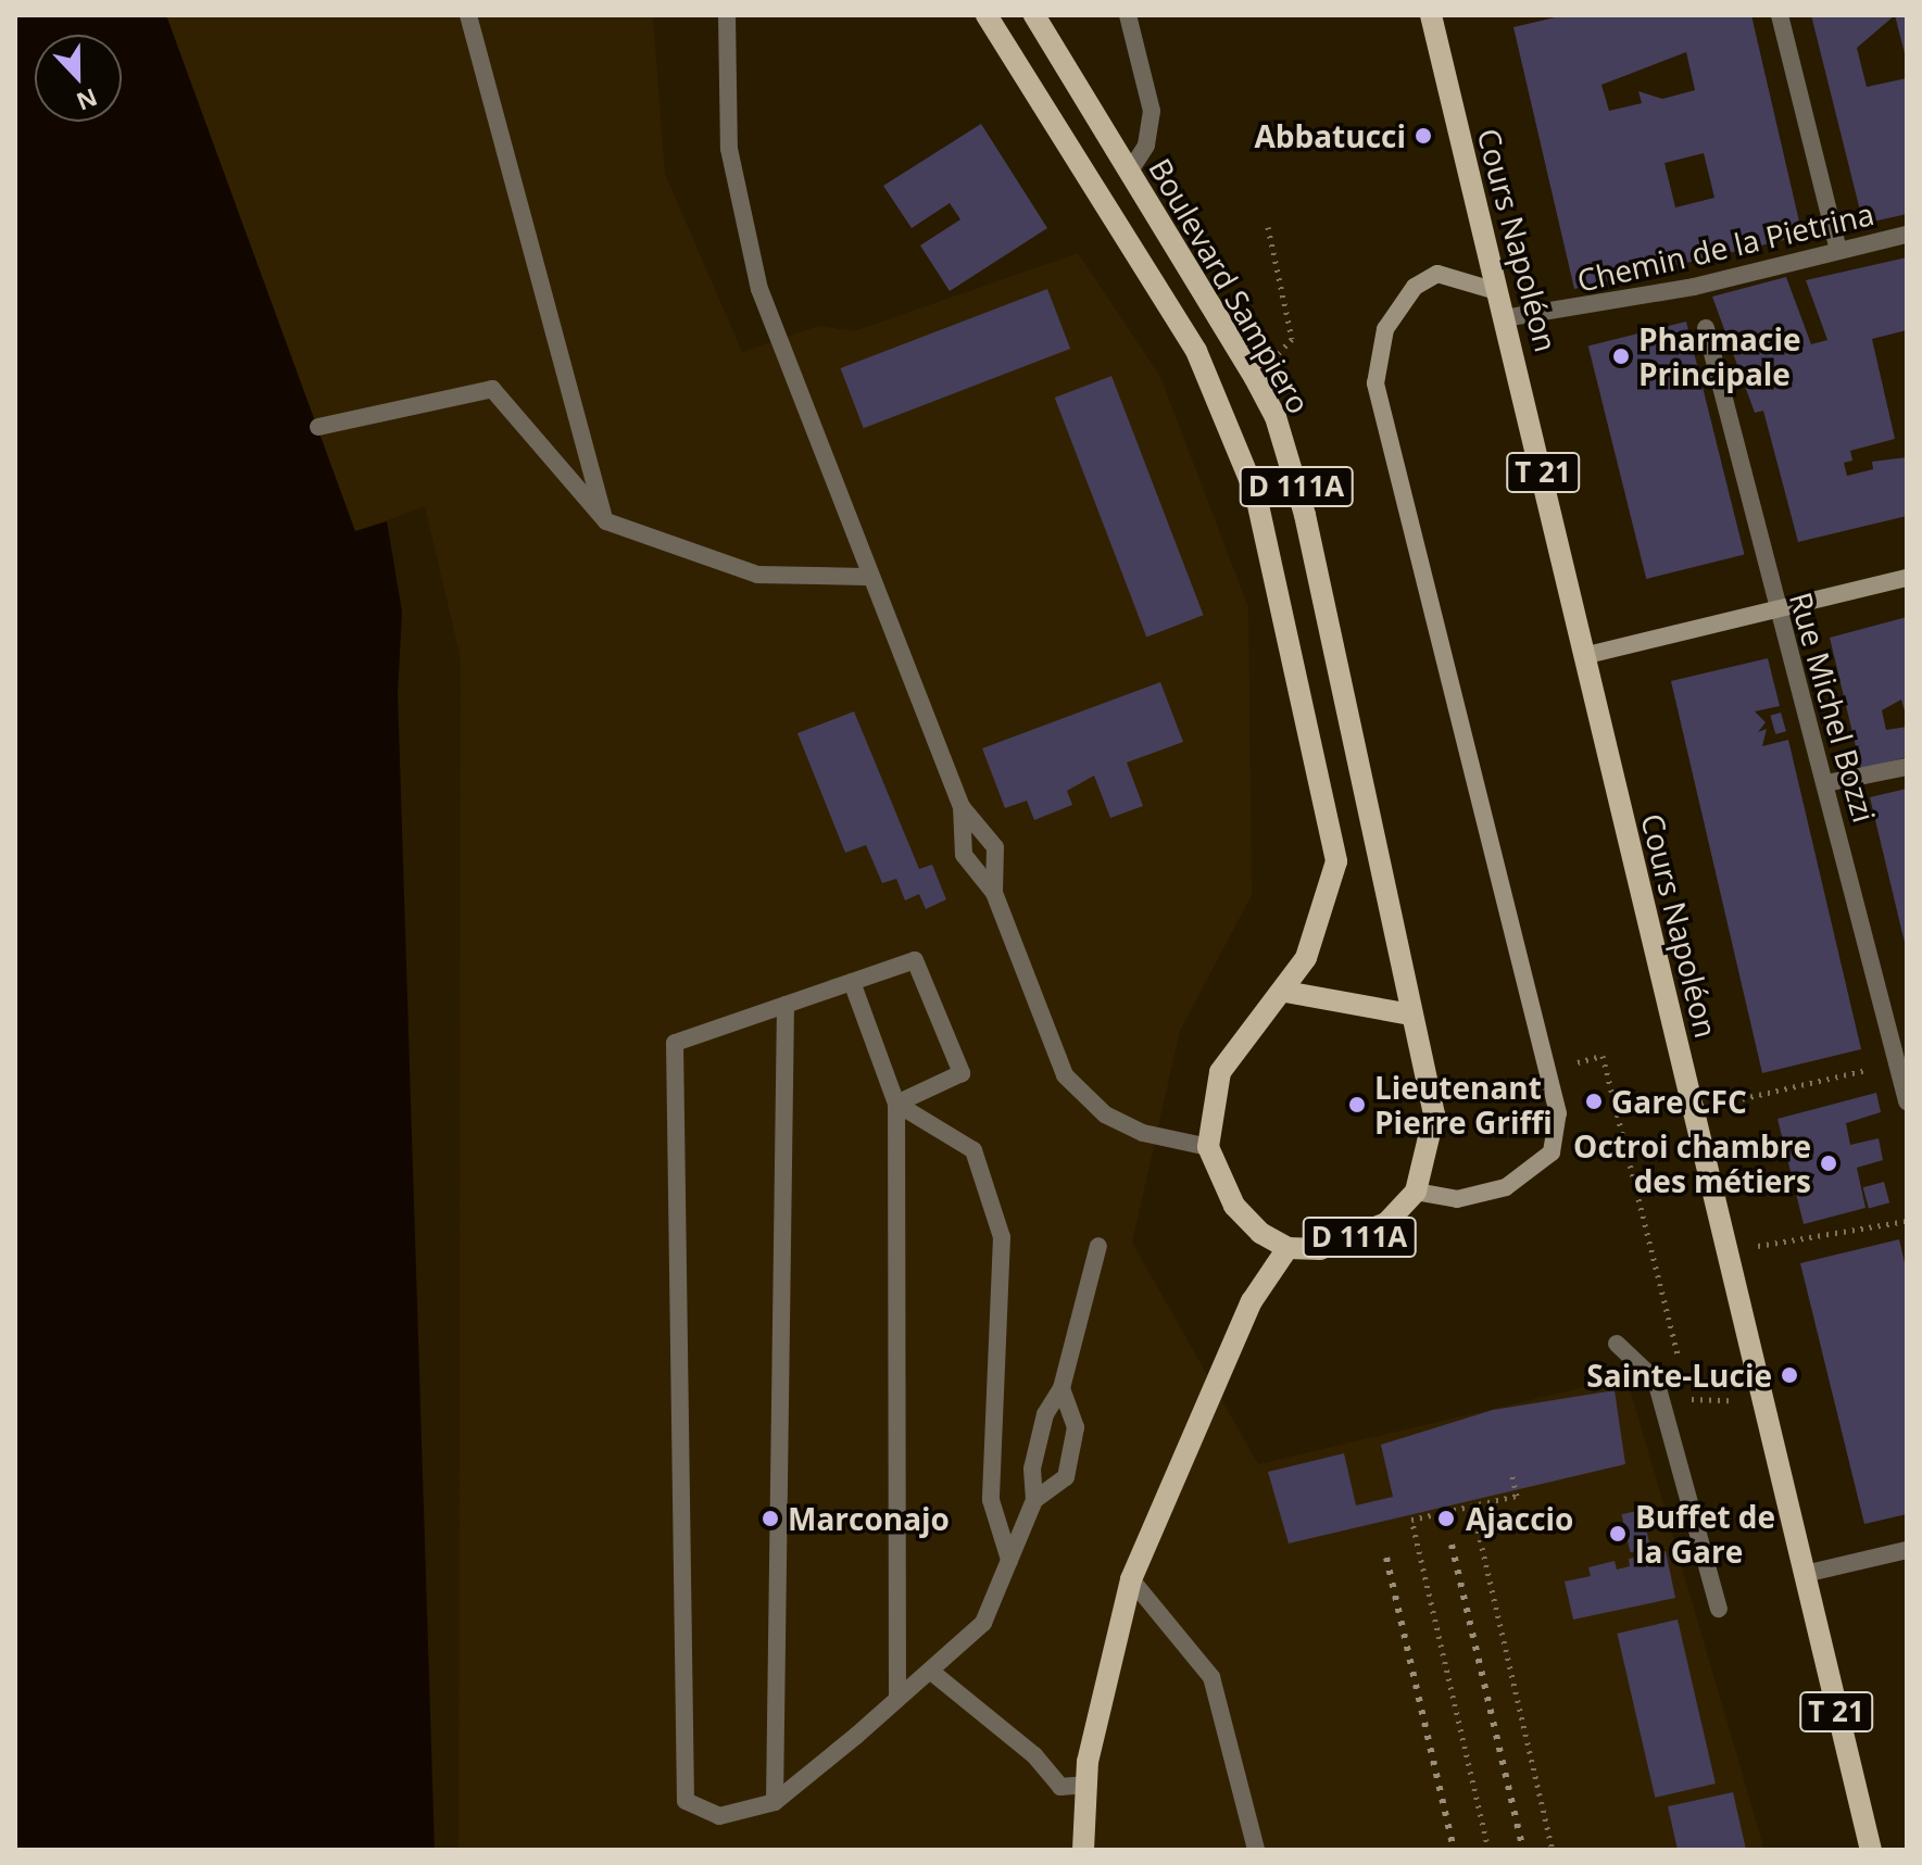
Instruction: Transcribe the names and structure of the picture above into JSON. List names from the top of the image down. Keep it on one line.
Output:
{"streets":{"main road":["Cours Napoléon","Boulevard Sampiero","T 21","D 111A"],"street":["Chemin de la Pietrina","Rue Michel Bozzi"]},"crossings":[["Cours Napoléon","Chemin de la Pietrina"],["Boulevard Sampiero","D 111A"]],"places":["Abbatucci","Pharmacie Principale","Gare CFC","Lieutenant Pierre Griffi","Octroi chambre des métiers","Sainte-Lucie","Marconajo","Ajaccio","Buffet de la Gare"],"north":"bottom"}
